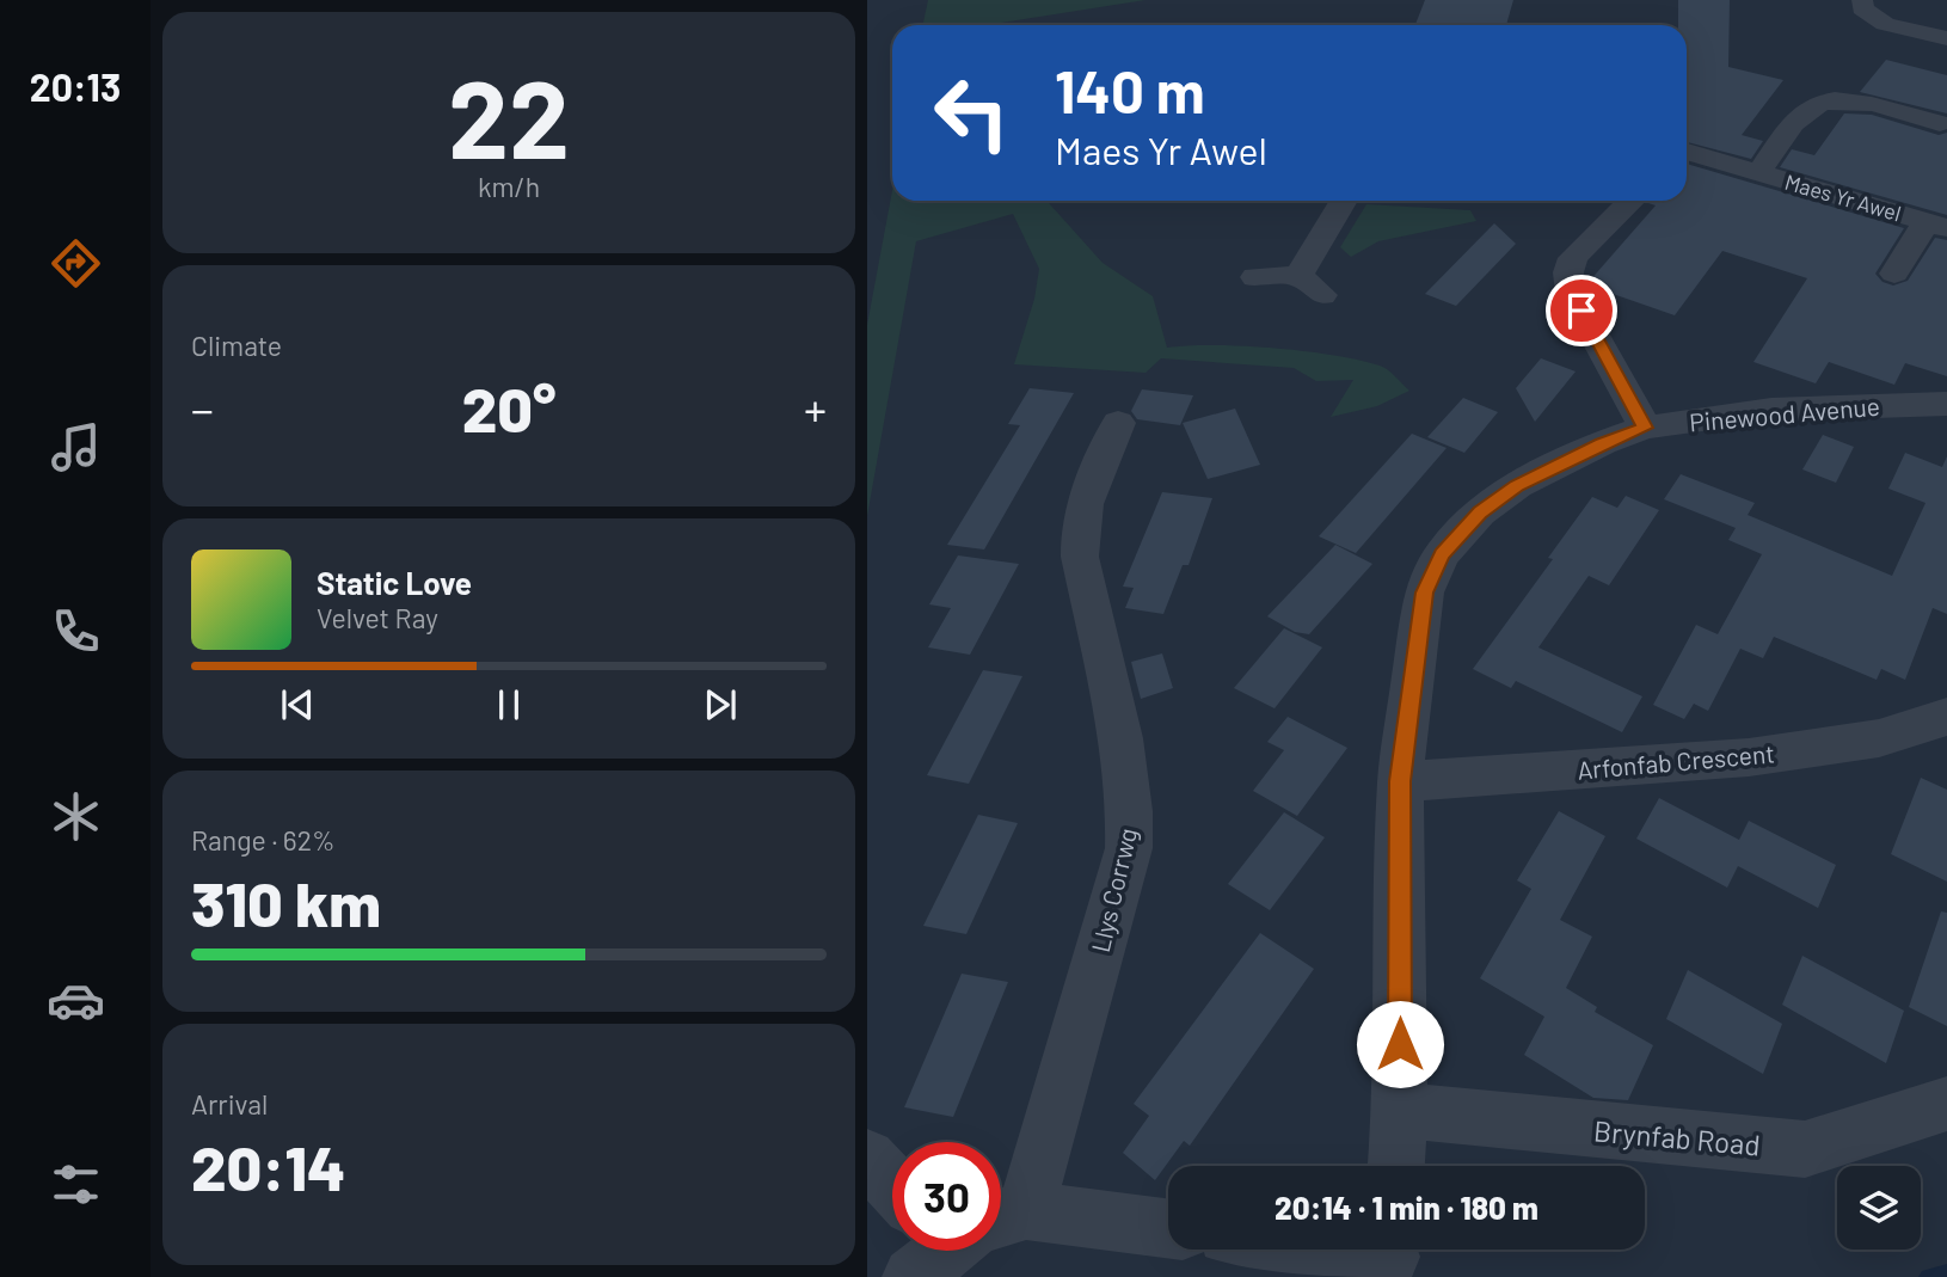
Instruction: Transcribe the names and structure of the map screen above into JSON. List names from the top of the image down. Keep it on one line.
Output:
{"streets":{"street":["Maes Yr Awel","Pinewood Avenue","Arfonfab Crescent","Llys Corrwg","Brynfab Road"]},"crossings":[["Pinewood Avenue","Arfonfab Crescent"],["Pinewood Avenue","Brynfab Road"]],"page":{"tabs":"20:13","tile":[["22","km/h"],"Climate",["Range · 62%","310 km"],["Arrival","20:14"]],"turn":["140 m","Maes Yr Awel"],"heat":["−","20°","+"],"song":["Static Love","Velvet Ray"],"limit":"30","trip":"20:14 · 1 min · 180 m"}}
